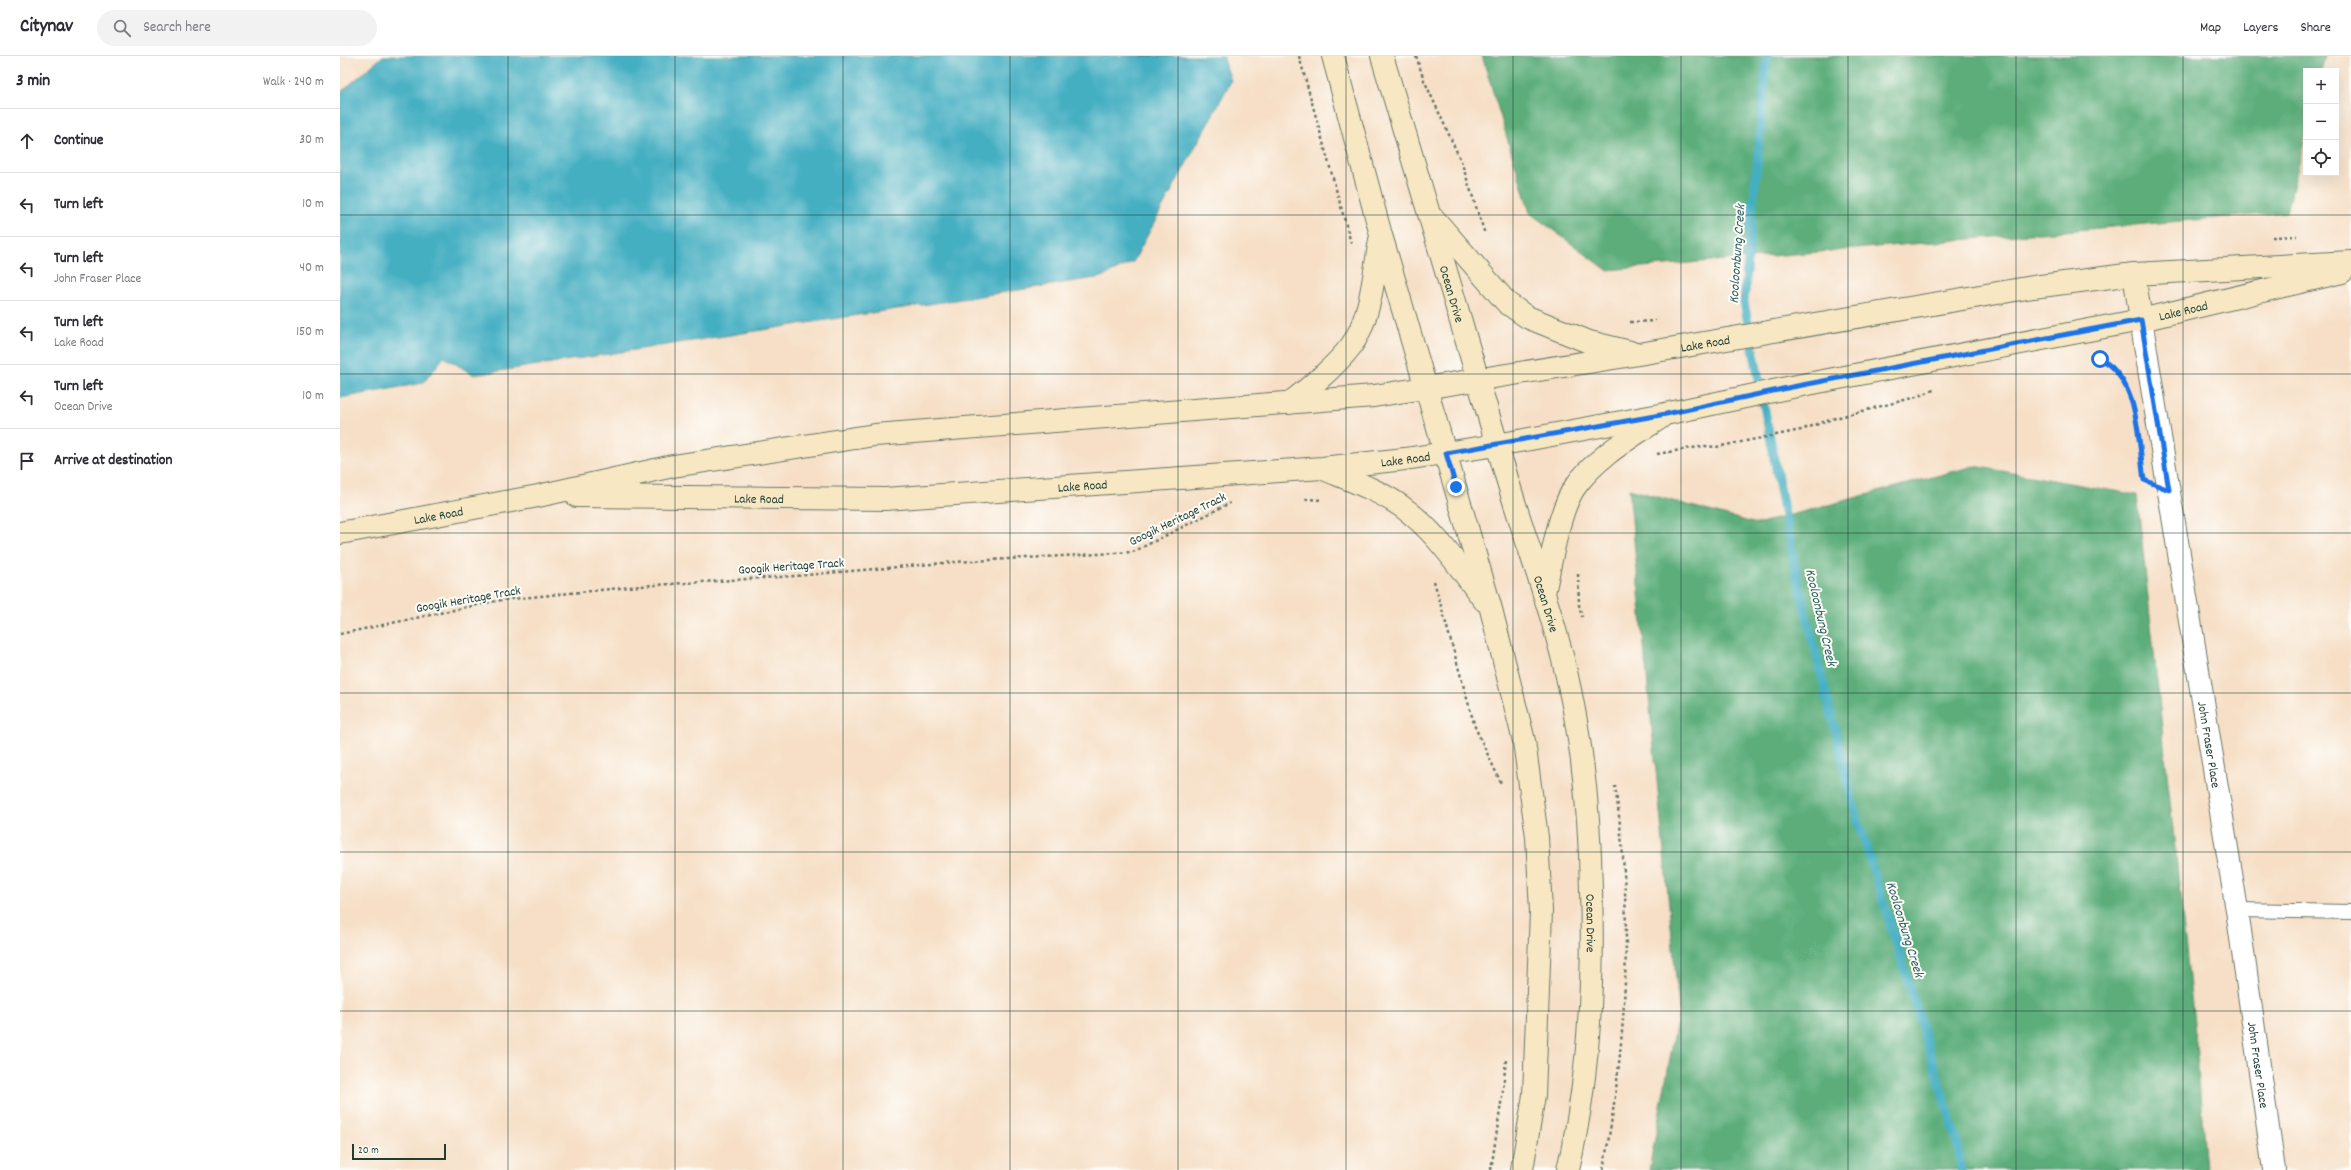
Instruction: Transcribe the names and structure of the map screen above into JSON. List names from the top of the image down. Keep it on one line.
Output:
{"streets":{"main road":["Ocean Drive","Lake Road"],"street":["John Fraser Place"],"path":["Googik Heritage Track"]},"crossings":[["Ocean Drive","Lake Road"],["Lake Road","John Fraser Place"]],"water":["Kooloonbung Creek"],"scale_bar":"20 m","page":{"header":"Citynav","search":"Search here","nav":["Map","Layers","Share"],"heading":["3 min","Walk · 240 m"],"map_buttons":["+","−"],"list":[["Continue","30 m"],["Turn left","10 m"],["Turn left","John Fraser Place","40 m"],["Turn left","Lake Road","150 m"],["Turn left","Ocean Drive","10 m"],"Arrive at destination"],"scale":"20 m"}}
